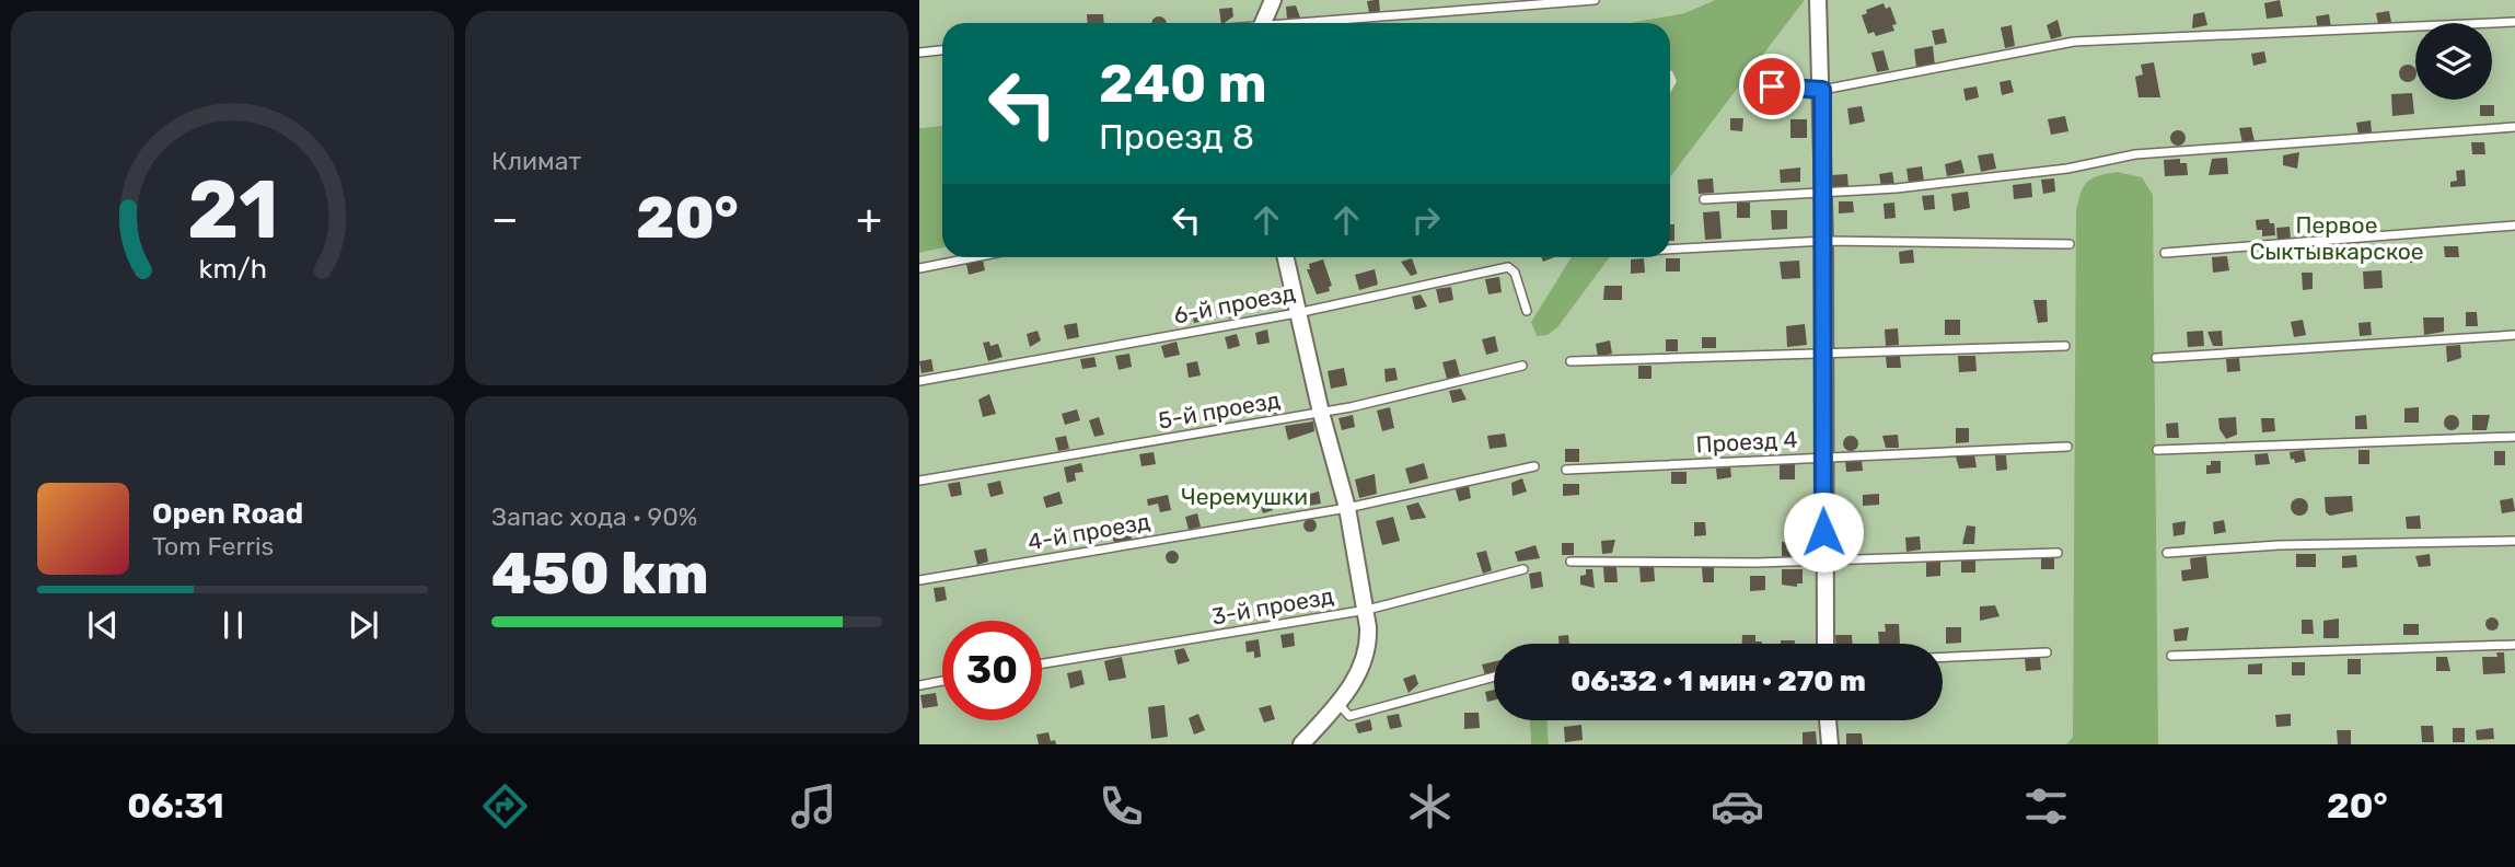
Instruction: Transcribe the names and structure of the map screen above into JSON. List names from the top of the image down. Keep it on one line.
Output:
{"streets":{"lane":["6-й проезд","5-й проезд","Проезд 4","4-й проезд","3-й проезд"]},"parks":["Первое Сыктывкарское","Черемушки"],"page":{"tile":["Климат",["Запас хода · 90%","450 km"]],"turn":["240 m","Проезд 8"],"heat":["−","20°","+"],"song":["Open Road","Tom Ferris"],"limit":"30","trip":"06:32 · 1 мин · 270 m","tabs":["06:31","20°"],"gauge":["21","km/h"]}}
